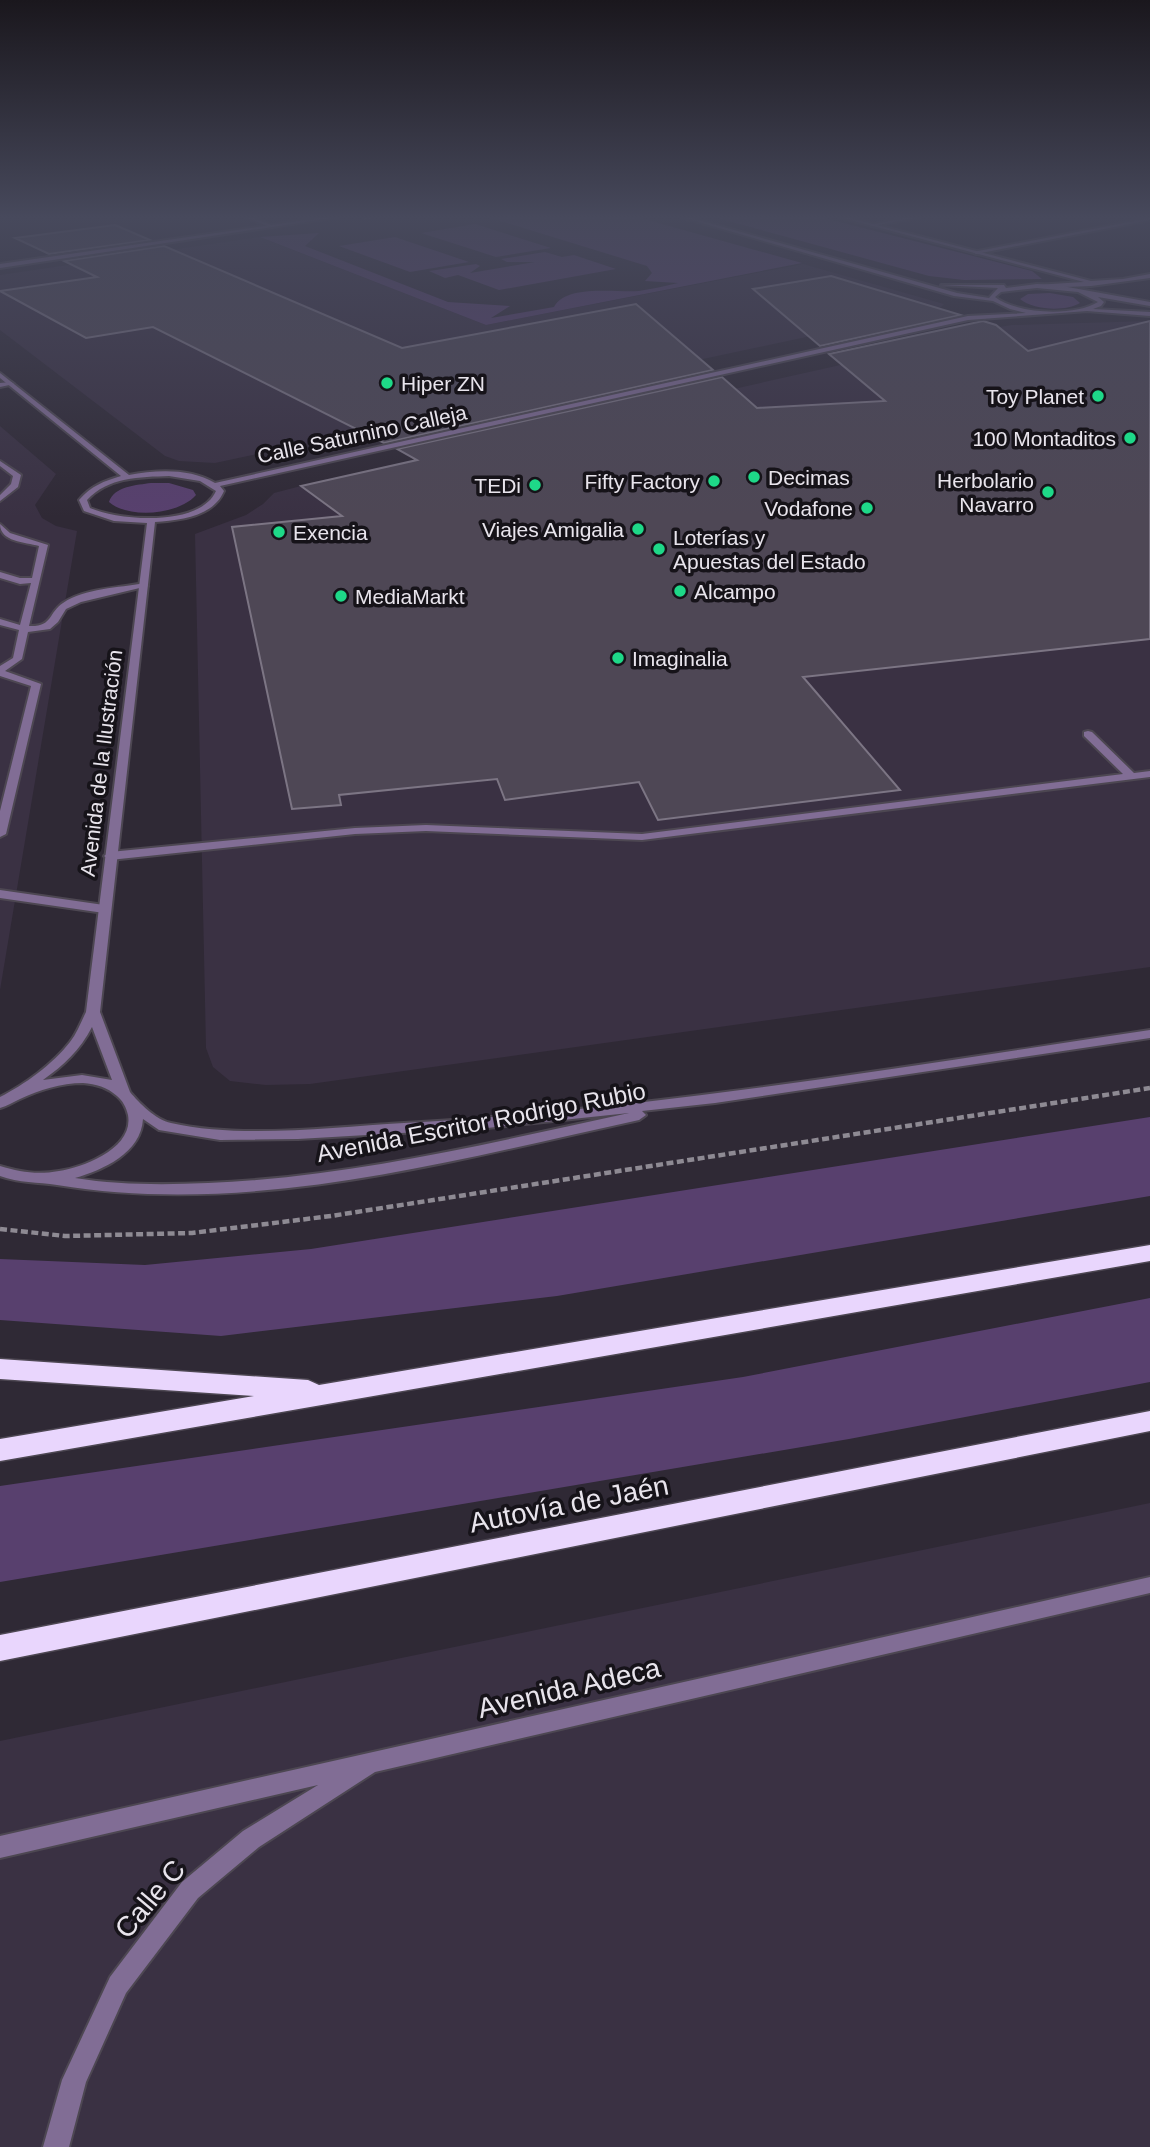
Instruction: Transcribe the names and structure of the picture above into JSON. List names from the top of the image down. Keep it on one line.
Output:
{"streets":{"highway":["Autovía de Jaén"],"street":["Calle Saturnino Calleja","Avenida de la Ilustración","Avenida Escritor Rodrigo Rubio","Avenida Adeca","Calle C"]},"crossings":[["Avenida de la Ilustración","Avenida Escritor Rodrigo Rubio"],["Avenida Adeca","Calle C"]],"places":["Hiper ZN","Toy Planet","100 Montaditos","Decimas","Fifty Factory","TEDi","Herbolario Navarro","Vodafone","Viajes Amigalia","Exencia","Loterías y Apuestas del Estado","Alcampo","MediaMarkt","Imaginalia"]}
